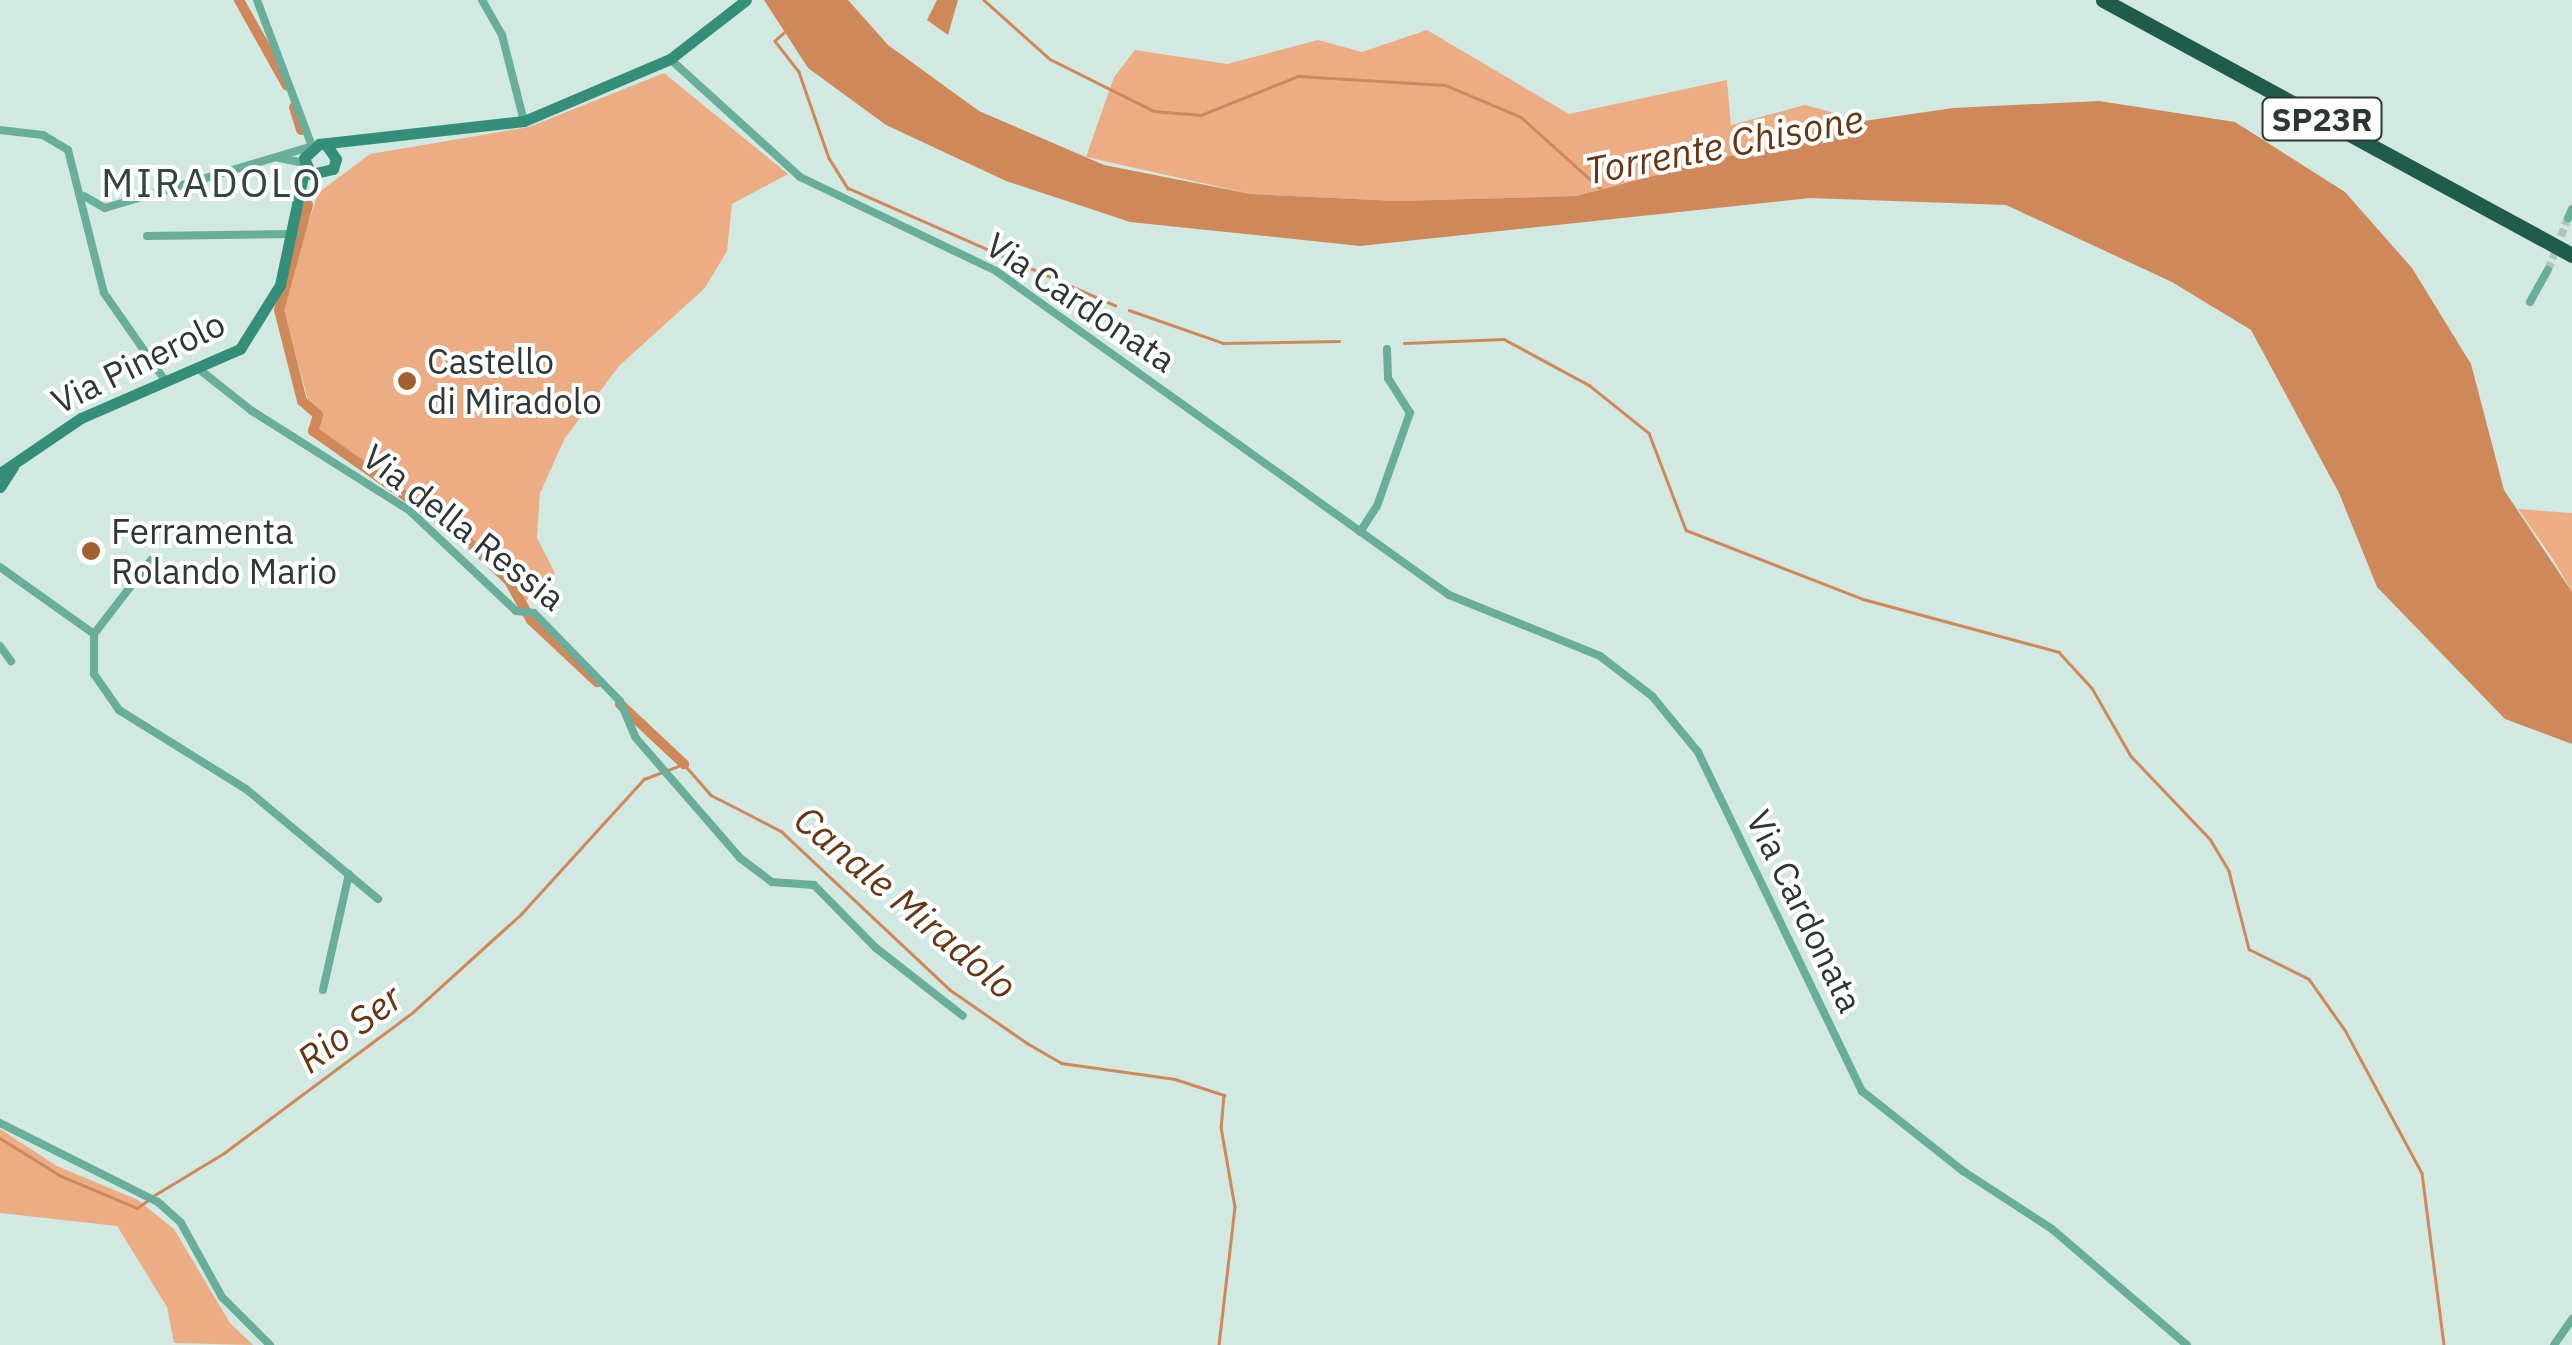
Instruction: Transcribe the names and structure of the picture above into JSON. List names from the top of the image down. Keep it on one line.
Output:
{"streets":{"highway":["SP23R"],"street":["Via Cardonata","Via Pinerolo","Via della Ressia"]},"crossings":[["Via Pinerolo","Via della Ressia"]],"districts":["MIRADOLO"],"water":["Torrente Chisone","Canale Miradolo","Rio Ser"],"places":["Castello di Miradolo","Ferramenta Rolando Mario"]}
